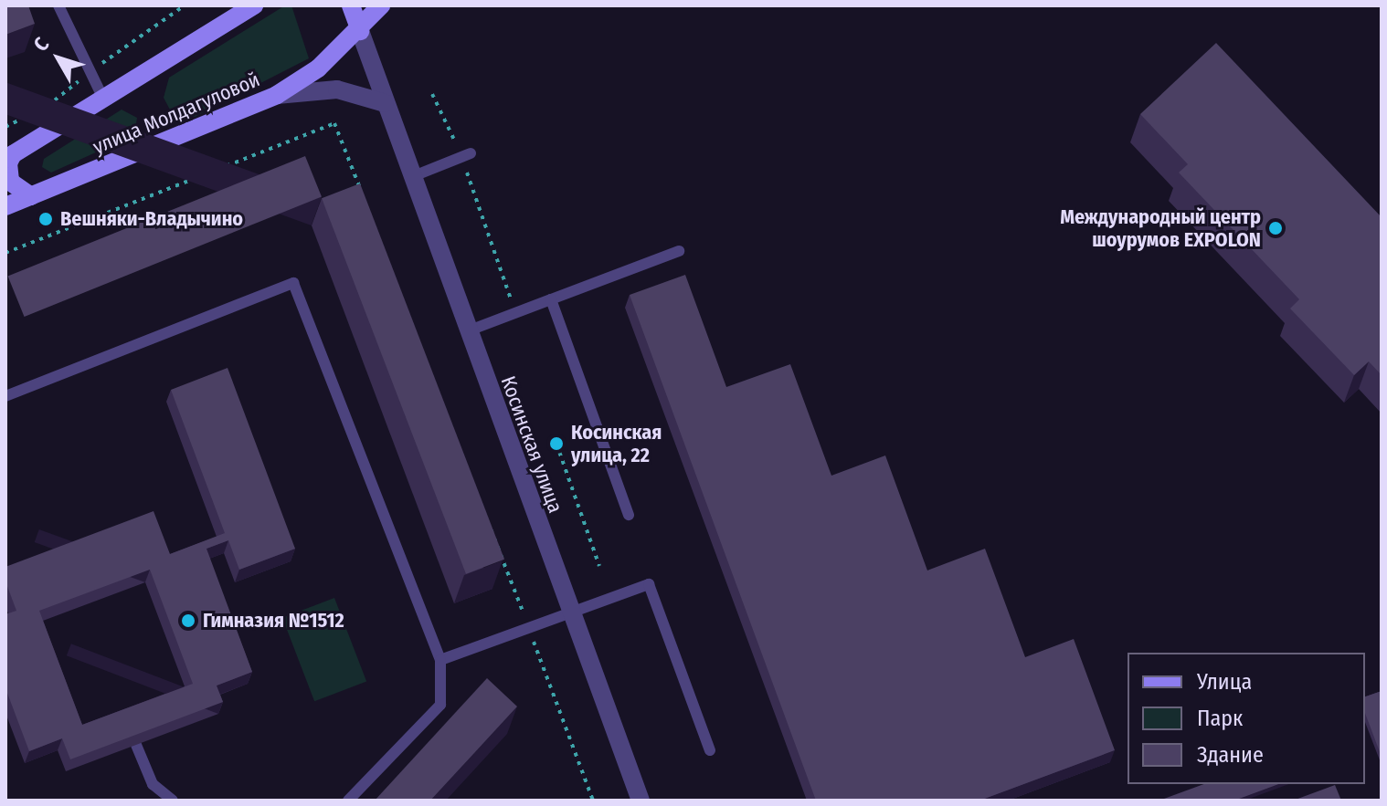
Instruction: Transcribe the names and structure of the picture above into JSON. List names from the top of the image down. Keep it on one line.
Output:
{"streets":{"main road":["улица Молдагуловой","Косинская улица"]},"crossings":[["улица Молдагуловой","Косинская улица"]],"places":["Вешняки-Владычино","Международный центр шоурумов EXPOLON","Косинская улица, 22","Гимназия №1512"],"legend":["Улица","Парк","Здание"],"north":"top left"}
